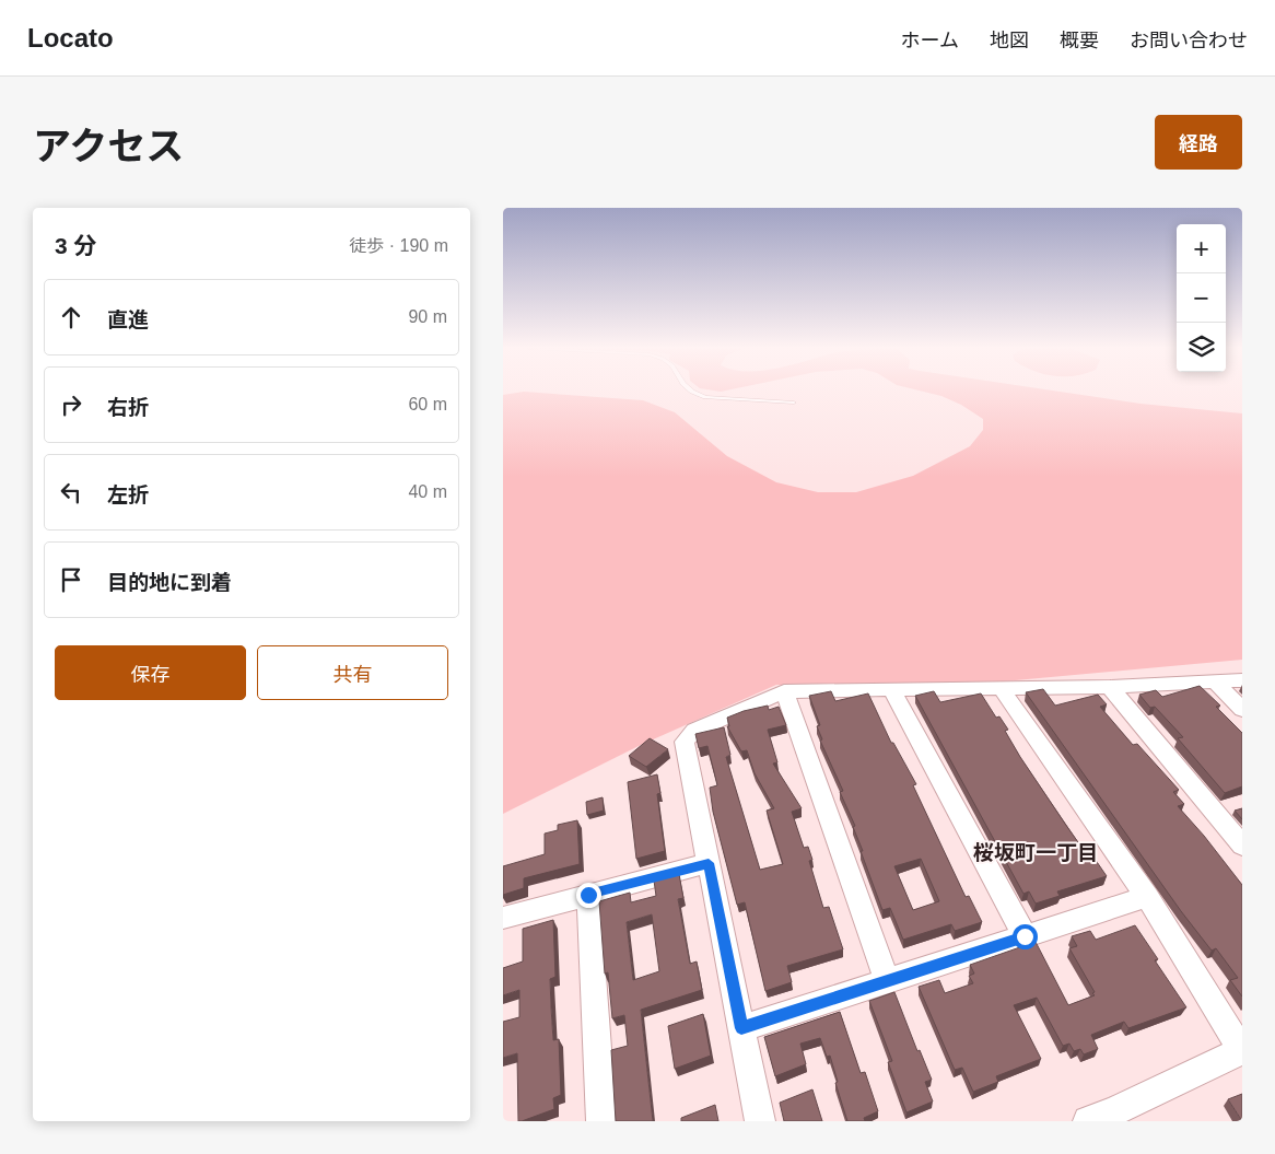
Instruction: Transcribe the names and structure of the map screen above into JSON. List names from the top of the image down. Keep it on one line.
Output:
{"districts":["桜坂町一丁目"],"page":{"header":"Locato","nav":["ホーム","地図","概要","お問い合わせ"],"title":"アクセス","buttons":["経路",["保存","共有"]],"heading":["3 分","徒歩 · 190 m"],"map_buttons":["+","−"],"list":[["直進","90 m"],["右折","60 m"],["左折","40 m"],"目的地に到着"]}}
